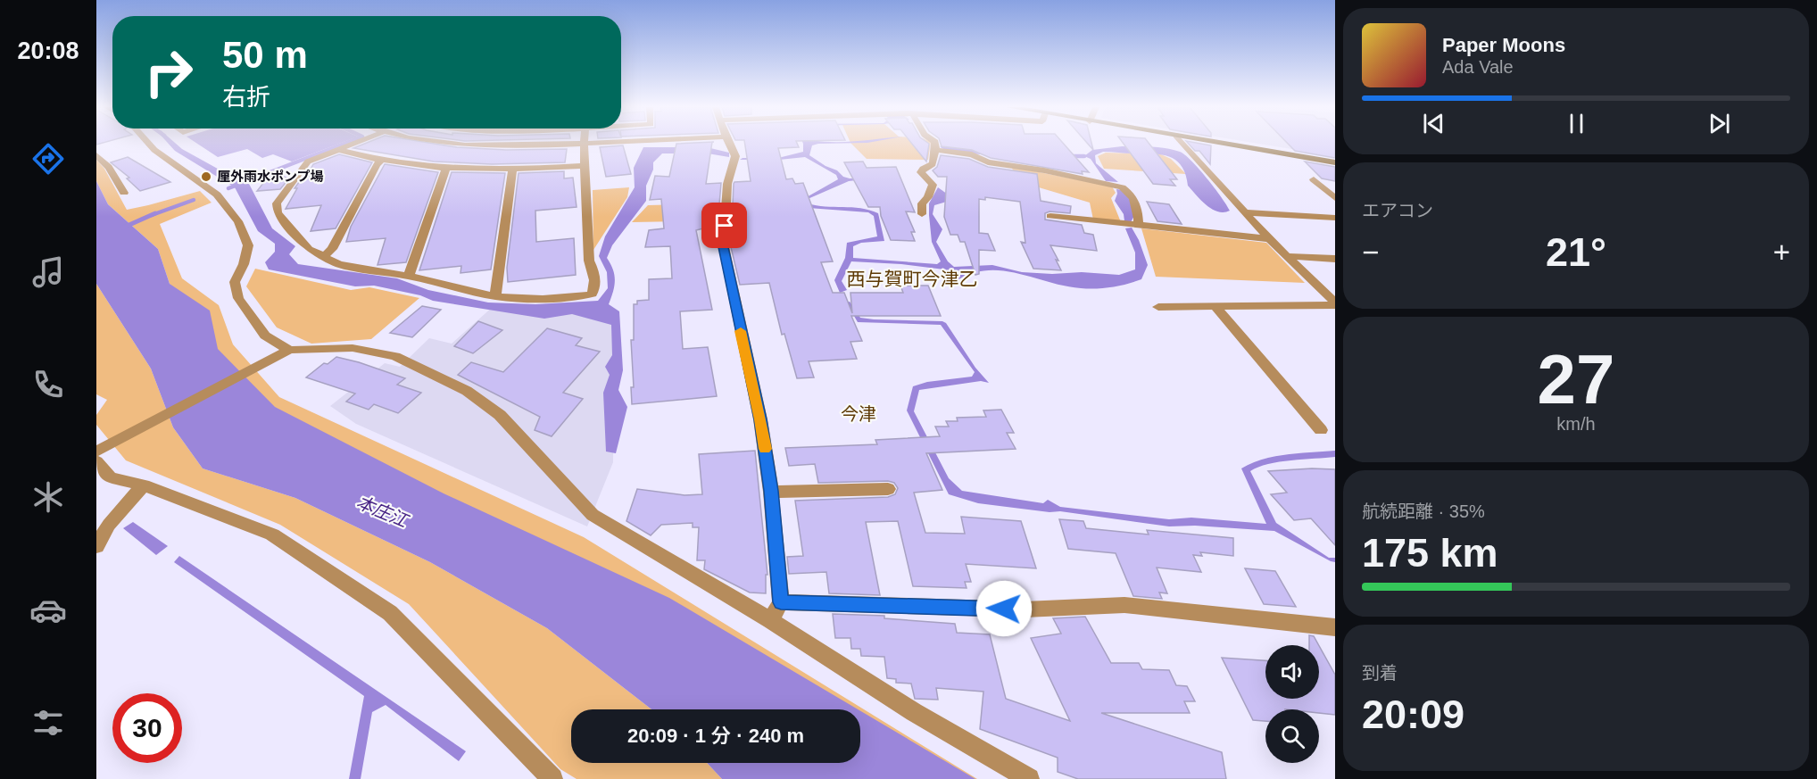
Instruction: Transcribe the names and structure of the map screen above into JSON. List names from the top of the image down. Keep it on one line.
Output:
{"districts":["西与賀町今津乙","今津"],"water":["本庄江"],"places":["厘外雨水ポンプ場"],"page":{"tabs":"20:08","turn":["50 m","右折"],"song":["Paper Moons","Ada Vale"],"tile":["エアコン",["27","km/h"],["航続距離 · 35%","175 km"],["到着","20:09"]],"heat":["−","21°","+"],"limit":"30","trip":"20:09 · 1 分 · 240 m"}}
